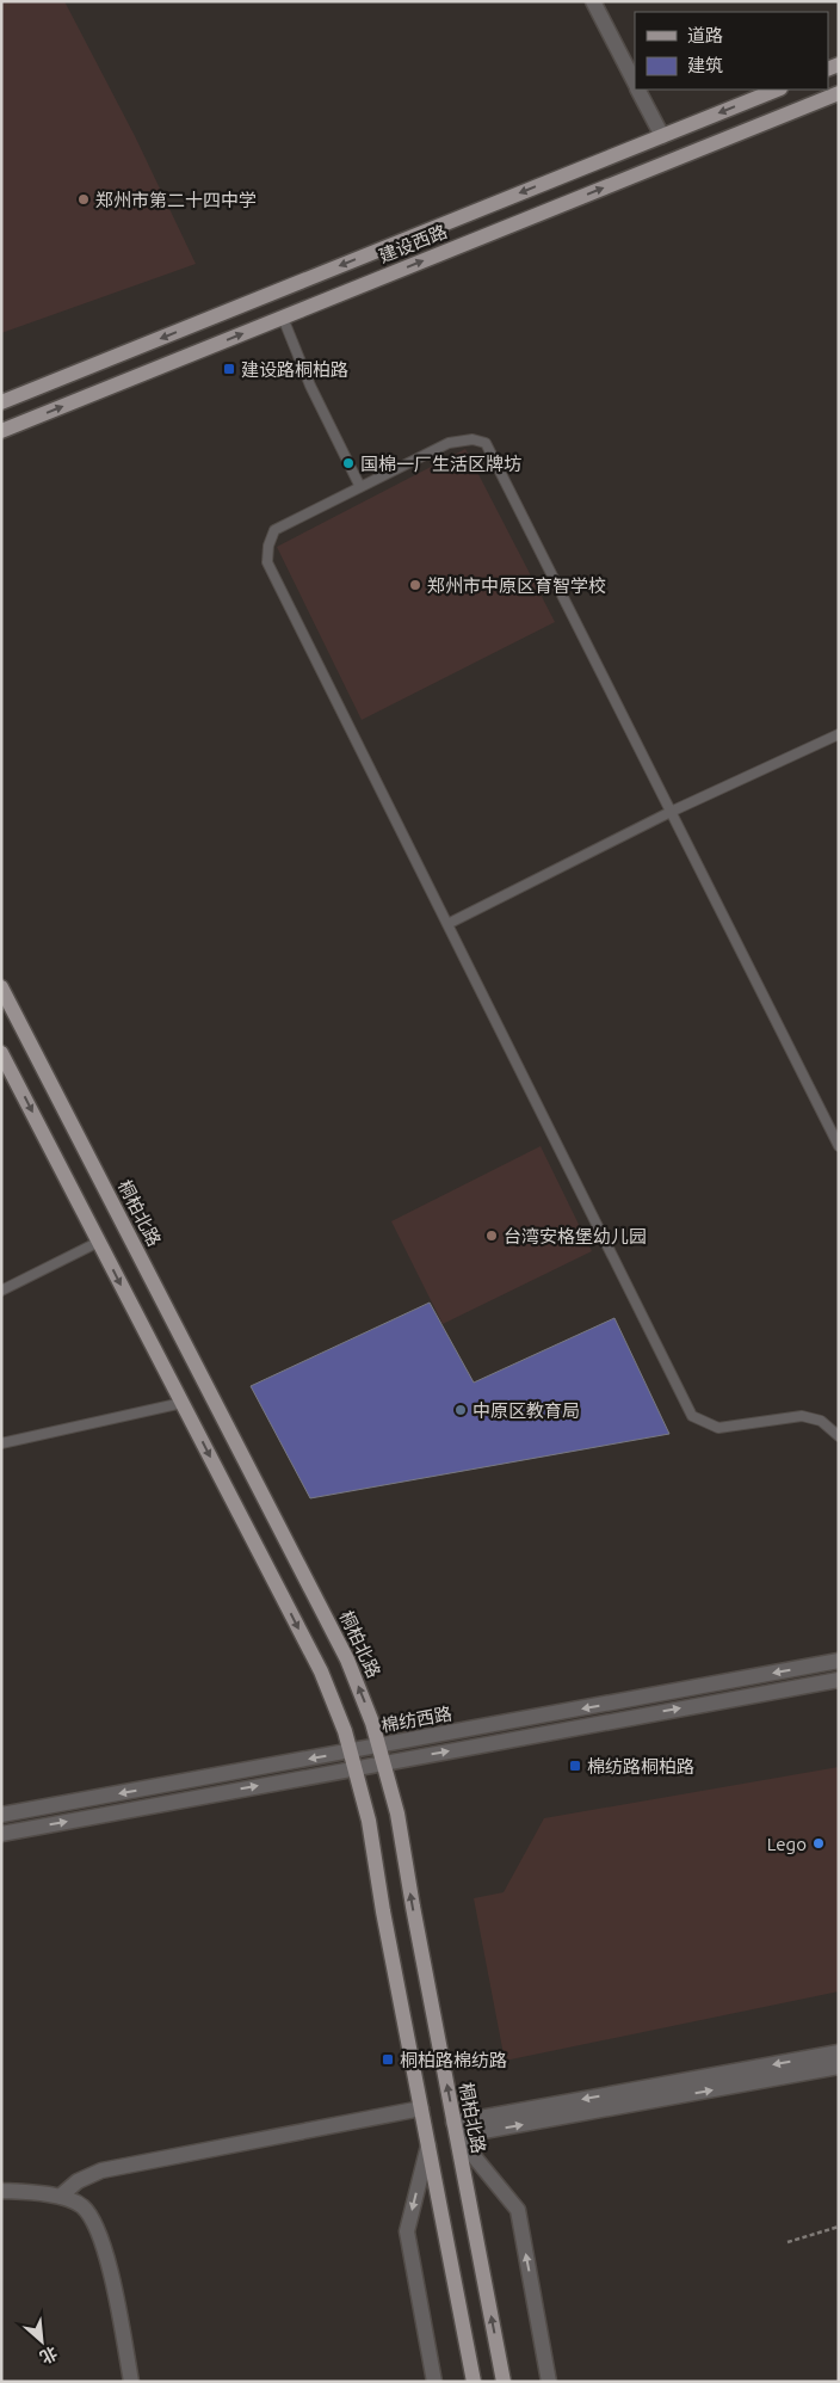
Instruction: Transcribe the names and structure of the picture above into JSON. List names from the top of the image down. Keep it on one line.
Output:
{"streets":{"main road":["建设西路","桐柏北路"],"street":["棉纺西路"]},"crossings":[["桐柏北路","棉纺西路"]],"places":{"other":["郑州市第二十四中学","国棉一厂生活区牌坊","郑州市中原区育智学校","台湾安格堡幼儿园","中原区教育局","Lego"],"transit":["建设路桐柏路","棉纺路桐柏路","桐柏路棉纺路"]},"legend":["道路","建筑"],"north":"bottom right"}
